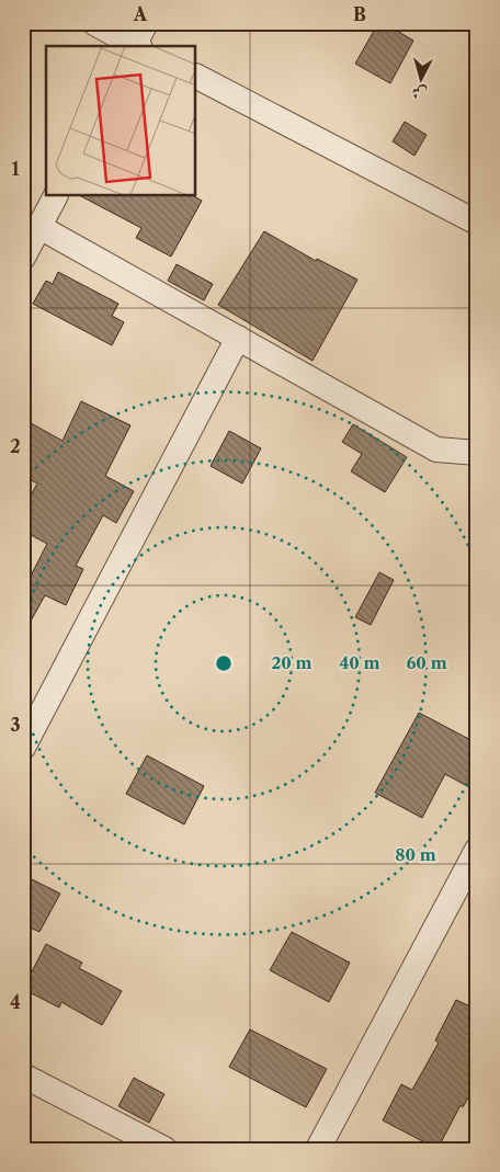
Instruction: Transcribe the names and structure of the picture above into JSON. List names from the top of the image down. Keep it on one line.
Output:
{"north":"bottom","grid":{"columns":["A","B"],"rows":["1","2","3","4"]},"rings":["20 m","40 m","60 m","80 m"]}
